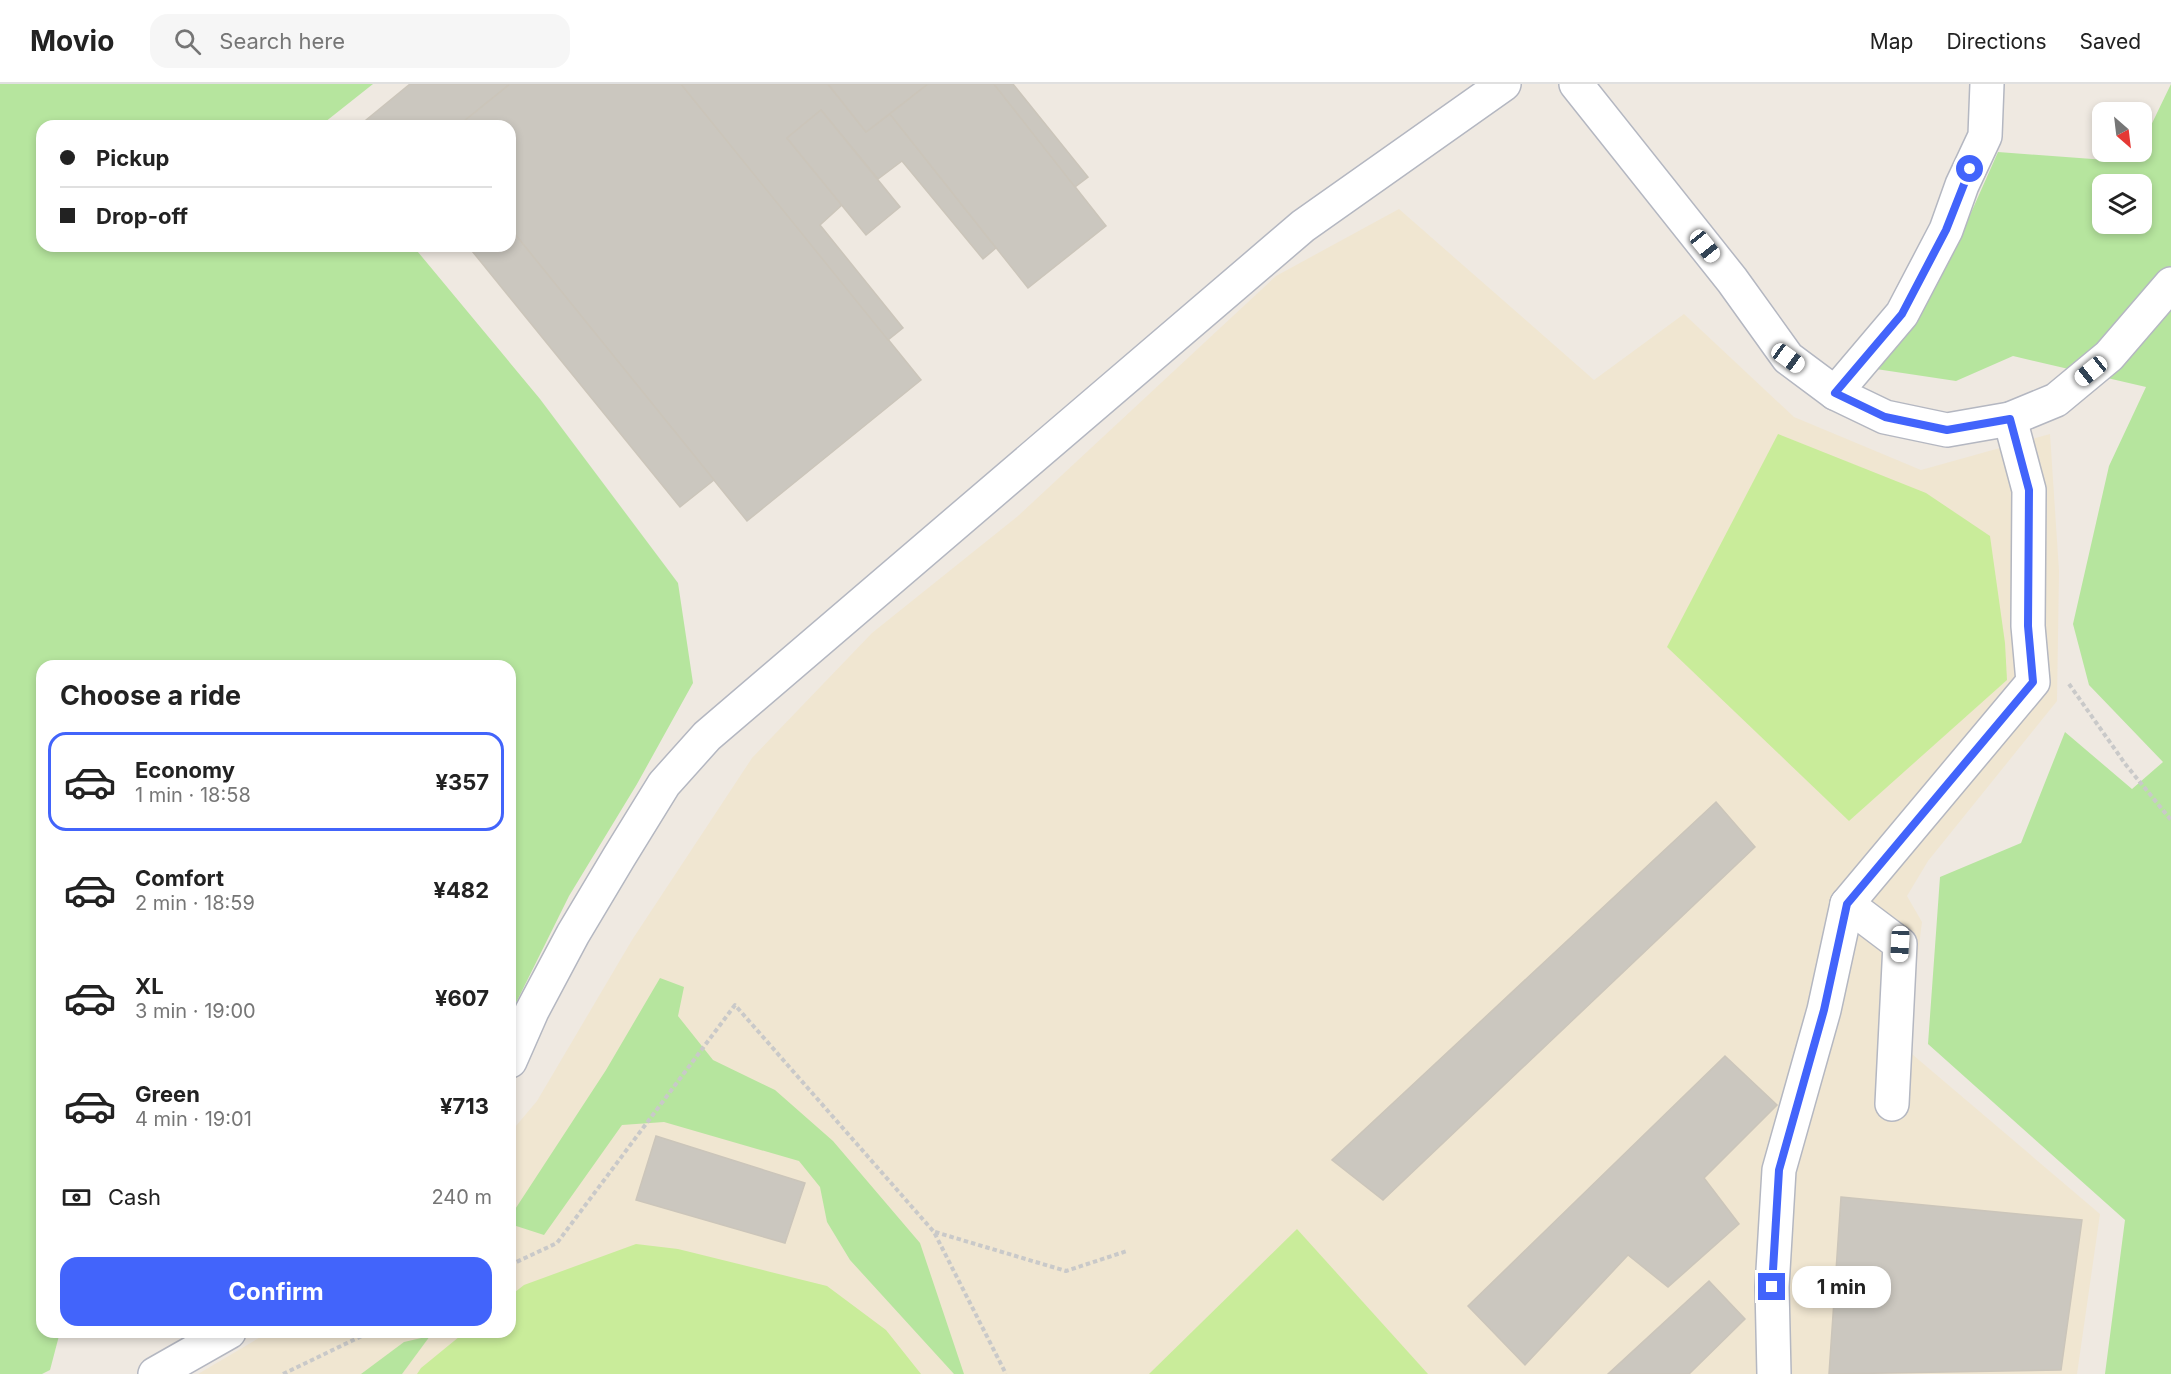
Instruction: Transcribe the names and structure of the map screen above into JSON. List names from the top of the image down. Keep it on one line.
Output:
{"north":"bottom right","page":{"header":"Movio","search":"Search here","nav":["Map","Directions","Saved"],"banner":["Pickup","Drop-off"],"heading":"Choose a ride","list":[{"name":"Economy","note":"1 min · 18:58","value":"¥357"},{"name":"Comfort","note":"2 min · 18:59","value":"¥482"},{"name":"XL","note":"3 min · 19:00","value":"¥607"},{"name":"Green","note":"4 min · 19:01","value":"¥713"}],"pay":["Cash","240 m"],"buttons":"Confirm","bubble":"1 min"}}
